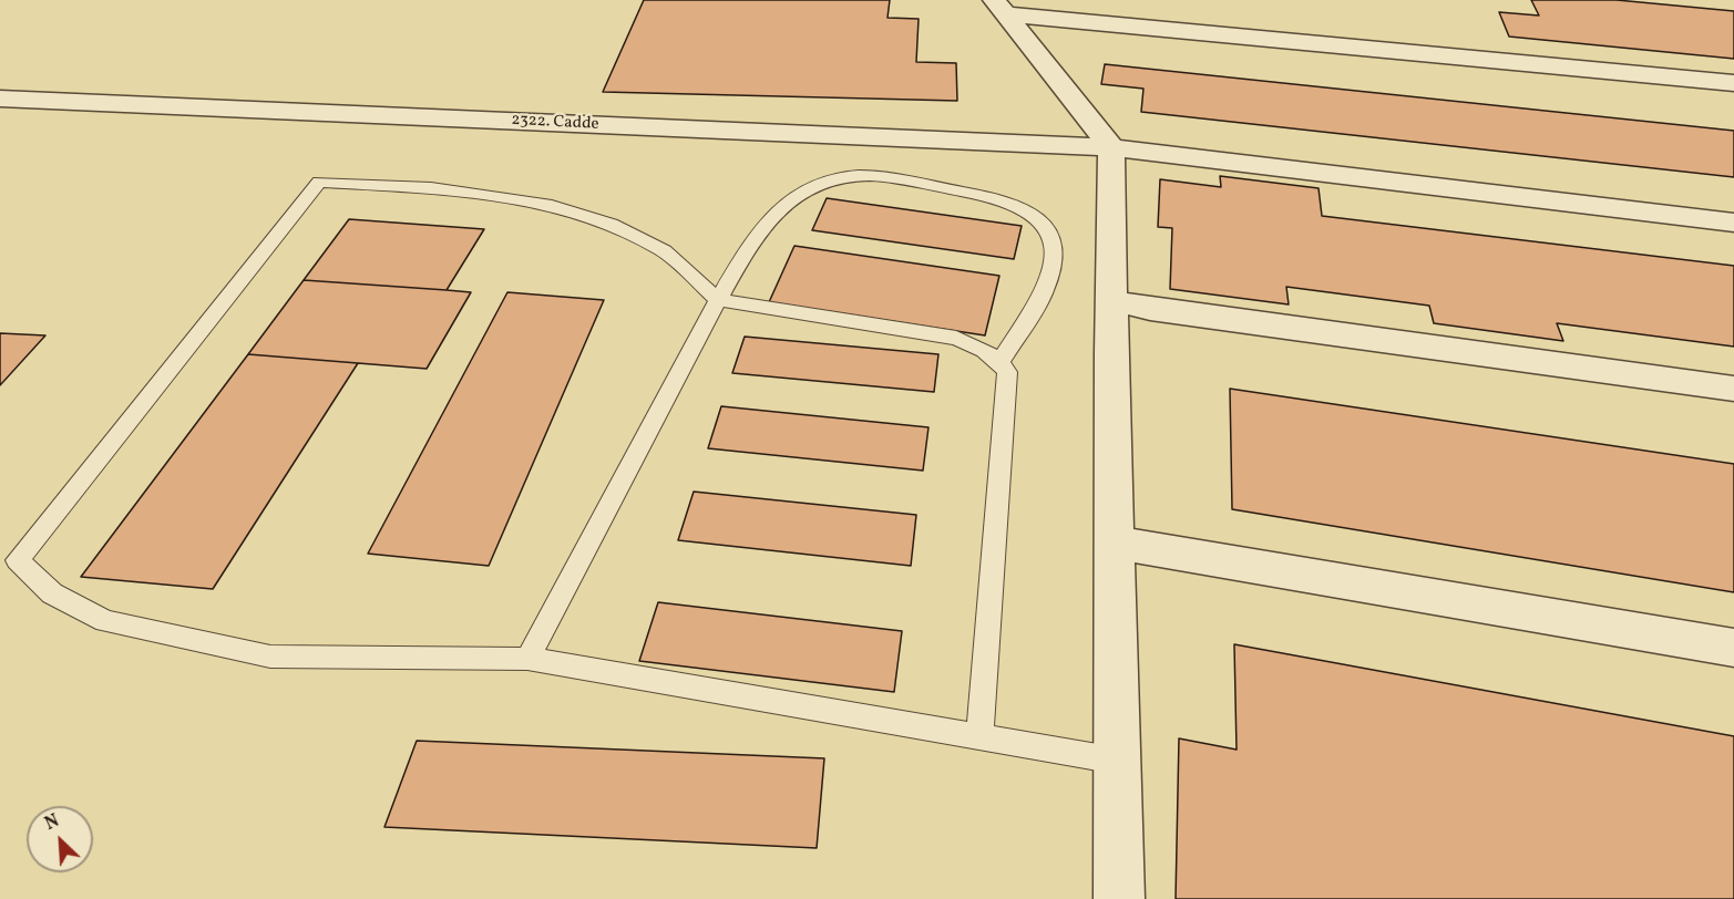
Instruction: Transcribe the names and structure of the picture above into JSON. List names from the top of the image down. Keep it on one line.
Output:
{"streets":{"street":["2322. Cadde"]},"north":"top left"}
